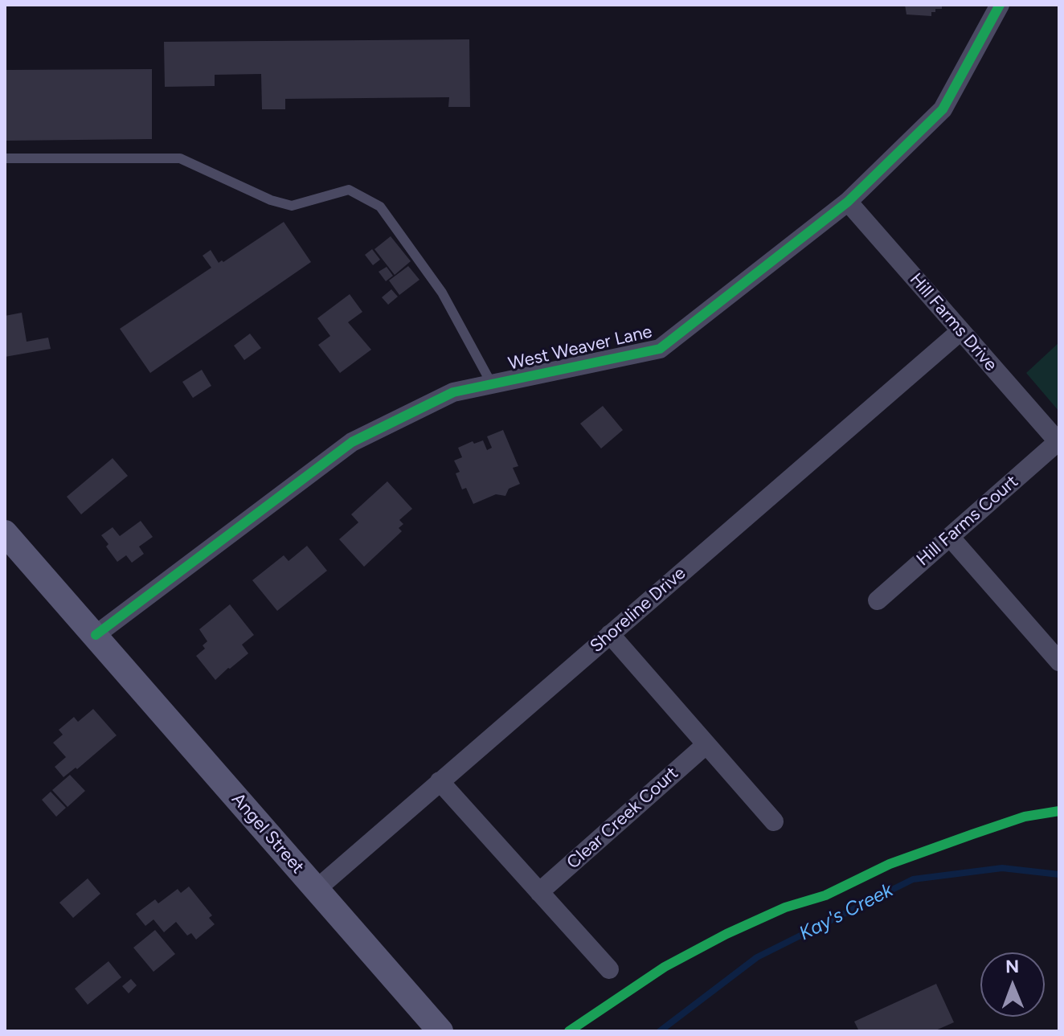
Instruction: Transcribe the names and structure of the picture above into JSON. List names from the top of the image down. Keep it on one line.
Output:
{"streets":{"main road":["Angel Street"],"street":["Hill Farms Drive","West Weaver Lane","Hill Farms Court","Shoreline Drive","Clear Creek Court"]},"crossings":[["Hill Farms Drive","West Weaver Lane"],["Hill Farms Drive","Hill Farms Court"],["Hill Farms Drive","Shoreline Drive"],["West Weaver Lane","Angel Street"],["Shoreline Drive","Angel Street"]],"water":["Kay's Creek"],"north":"top"}
